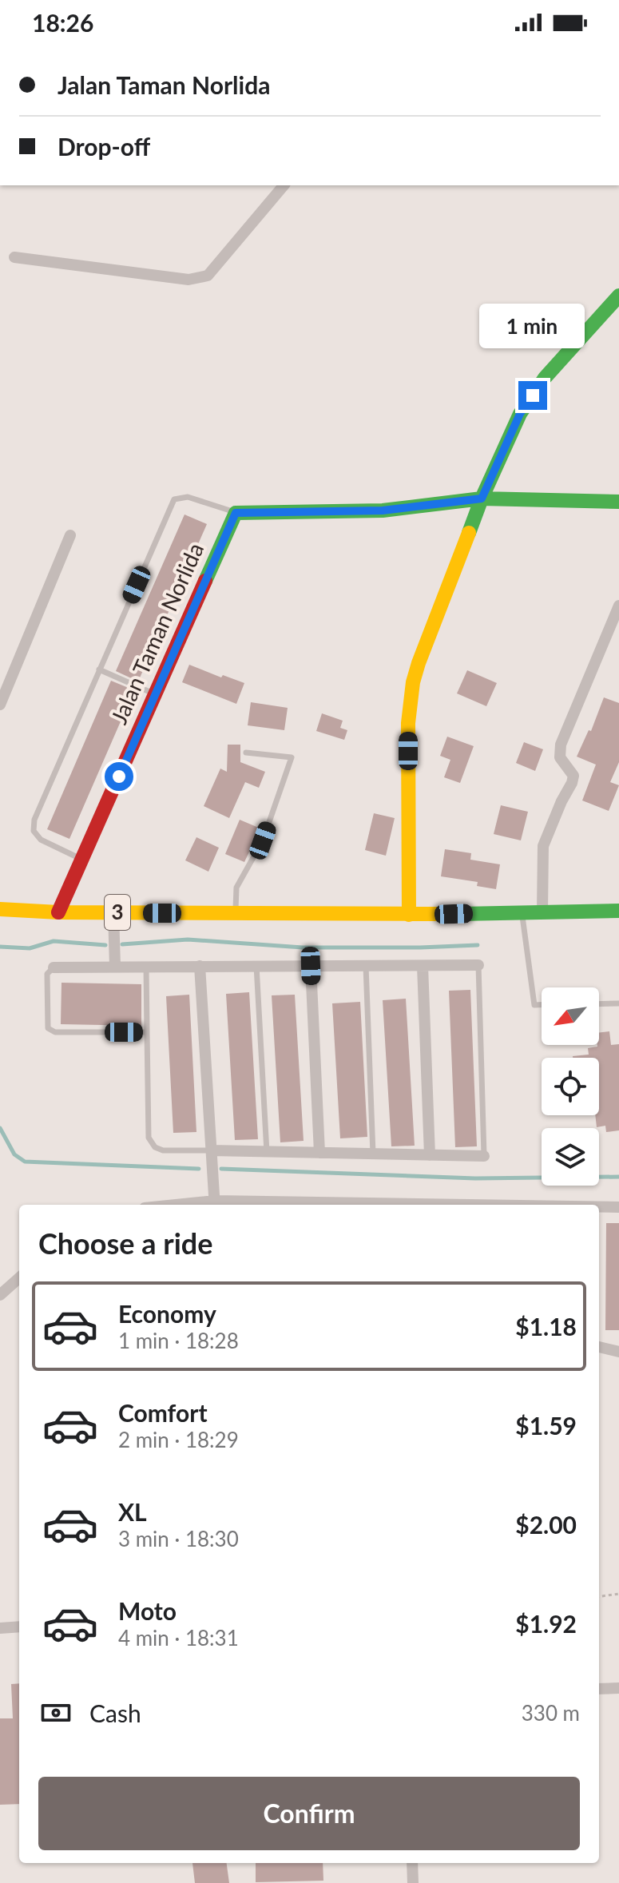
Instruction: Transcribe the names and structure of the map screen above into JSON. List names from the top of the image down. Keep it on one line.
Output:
{"streets":{"main road":["Jalan Taman Norlida","3"]},"crossings":[["Jalan Taman Norlida","3"]],"north":"bottom left","page":{"status":"18:26","banner":["Jalan Taman Norlida","Drop-off"],"bubble":"1 min","heading":"Choose a ride","list":[{"name":"Economy","note":"1 min · 18:28","value":"$1.18"},{"name":"Comfort","note":"2 min · 18:29","value":"$1.59"},{"name":"XL","note":"3 min · 18:30","value":"$2.00"},{"name":"Moto","note":"4 min · 18:31","value":"$1.92"}],"pay":["Cash","330 m"],"buttons":"Confirm"}}
